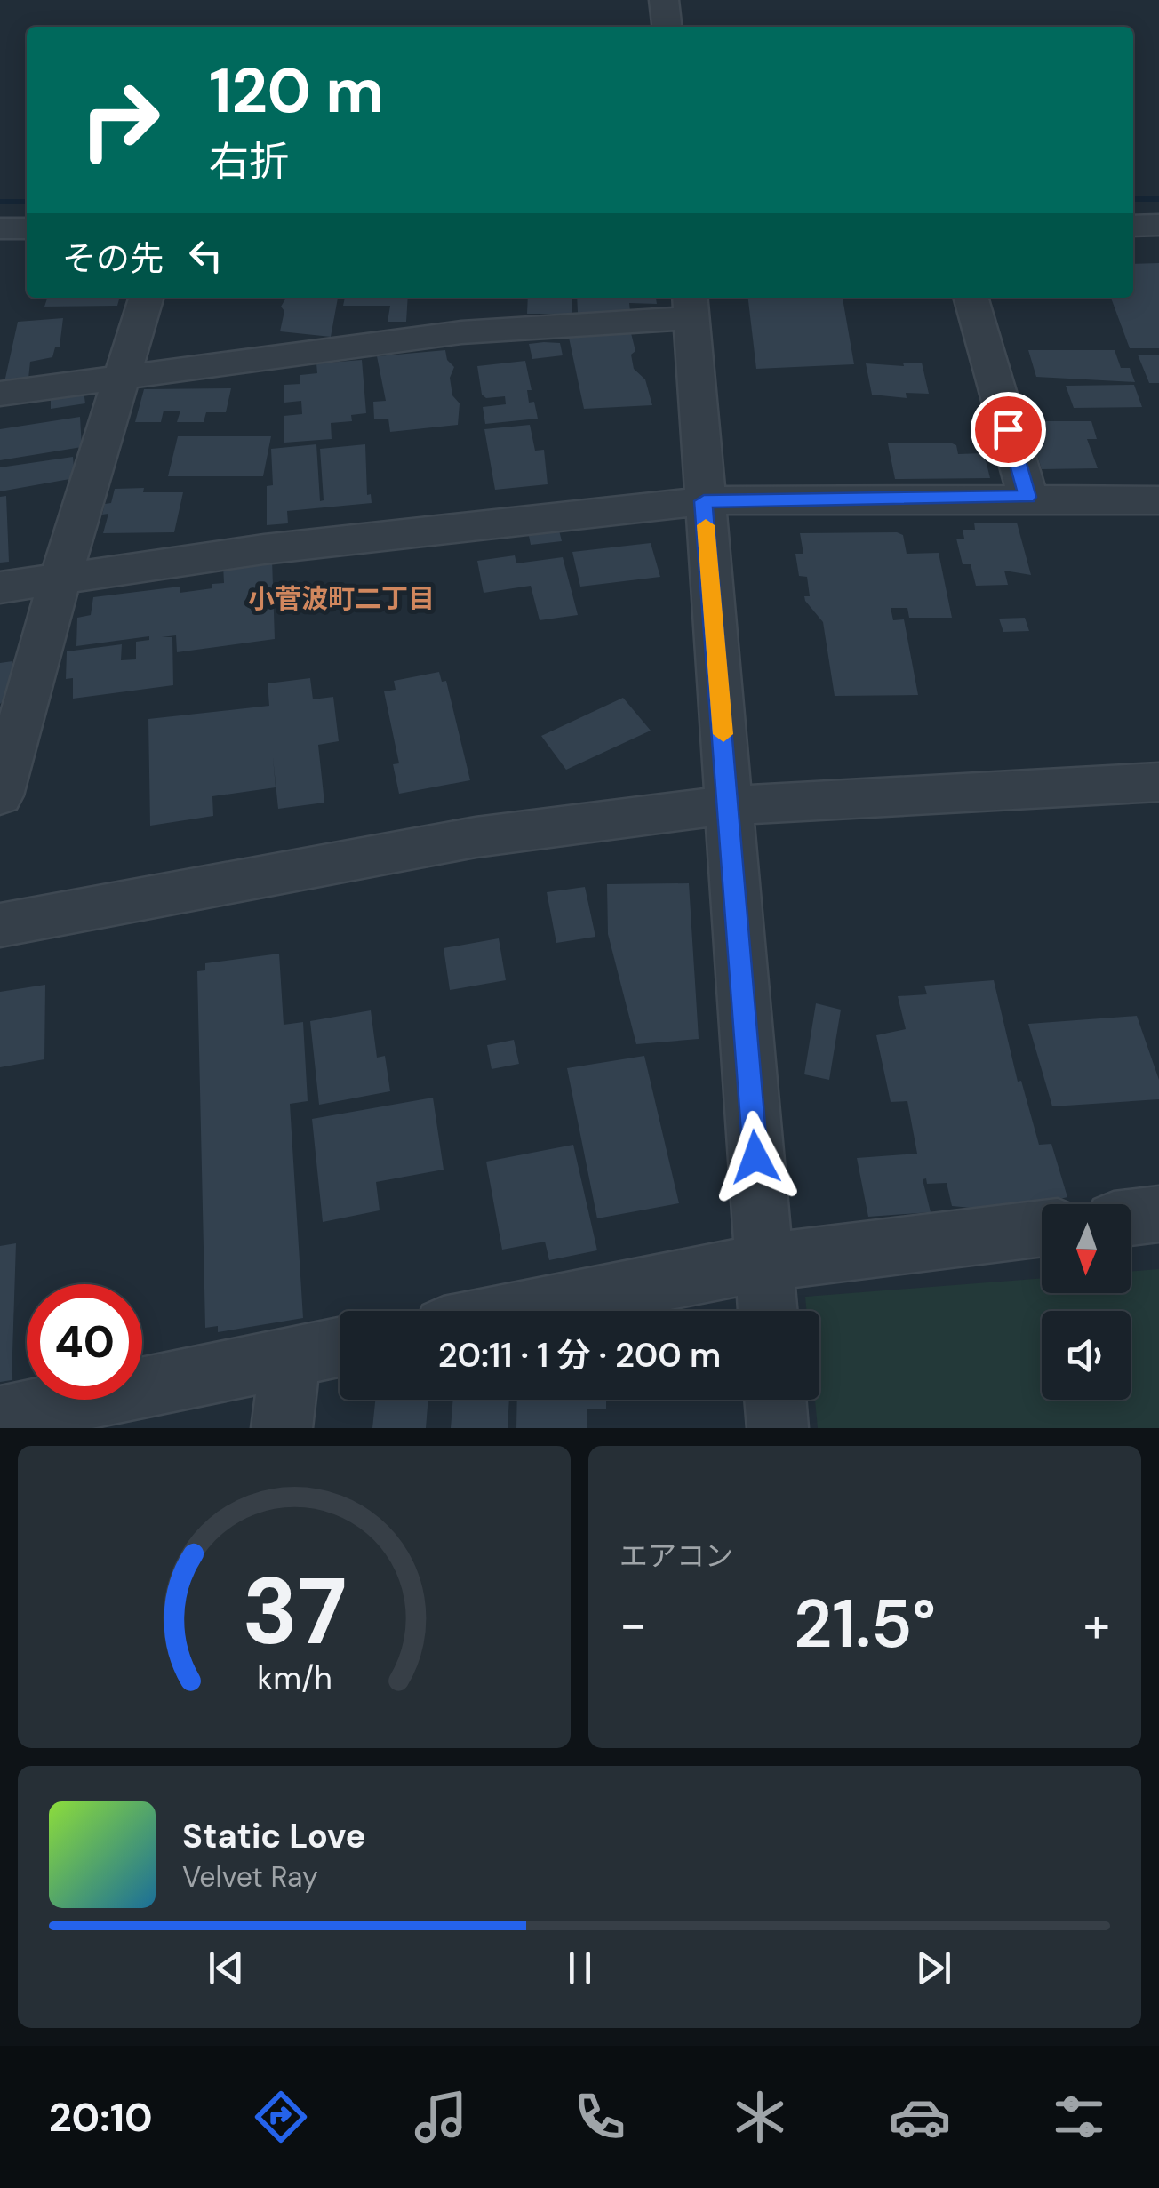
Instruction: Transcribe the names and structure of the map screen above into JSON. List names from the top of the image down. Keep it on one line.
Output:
{"districts":["小菅波町二丁目"],"north":"bottom","page":{"turn":["120 m","右折"],"then":"その先","limit":"40","trip":"20:11 · 1 分 · 200 m","tile":"エアコン","heat":["−","21.5°","+"],"song":["Static Love","Velvet Ray"],"tabs":"20:10","gauge":["37","km/h"]}}
